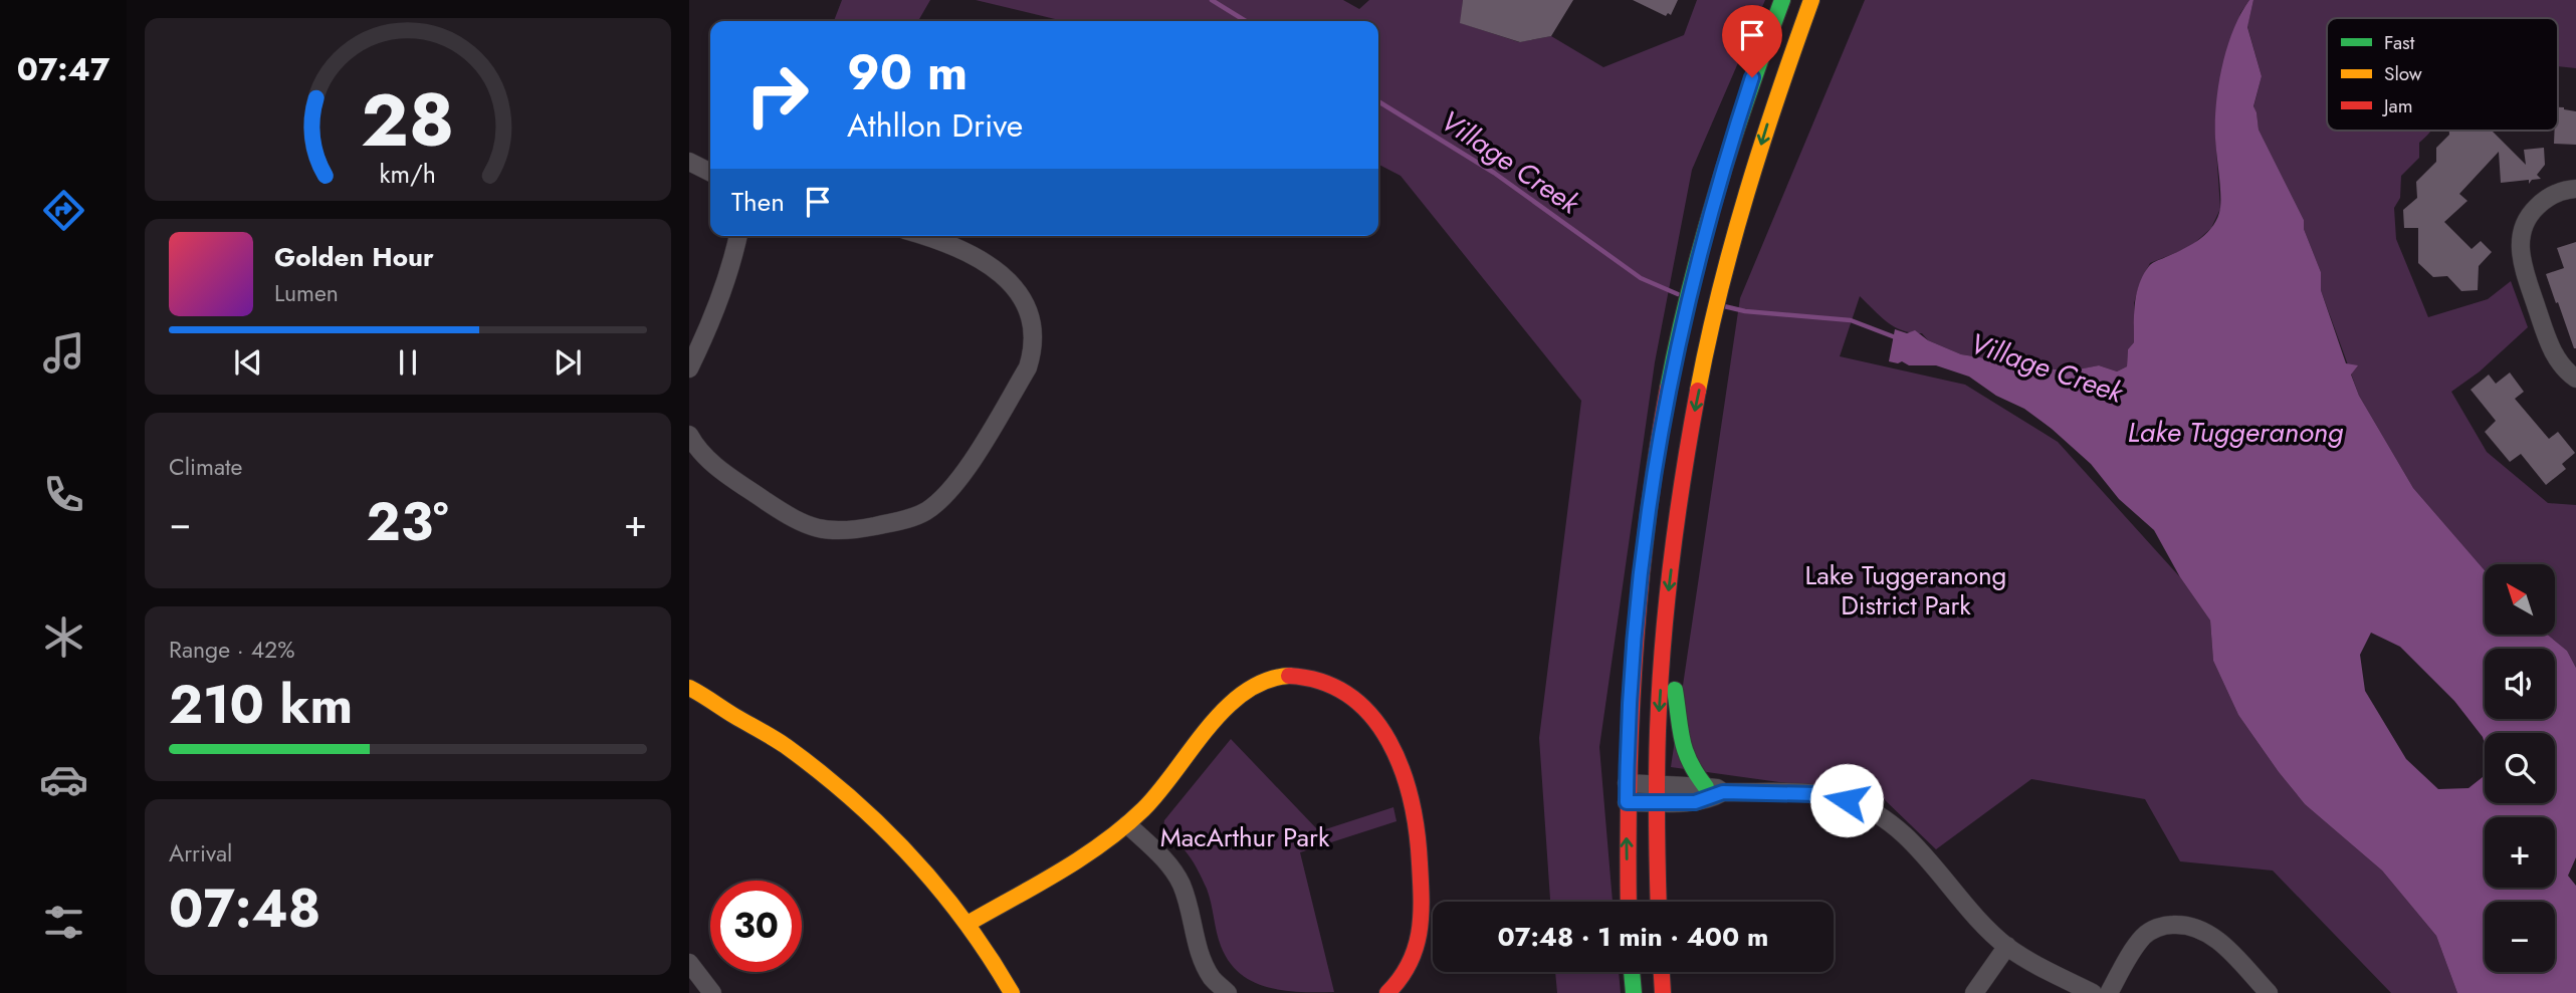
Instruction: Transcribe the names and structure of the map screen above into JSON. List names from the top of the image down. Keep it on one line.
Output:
{"water":["Village Creek","Lake Tuggeranong"],"parks":["Lake Tuggeranong District Park","MacArthur Park"],"legend":["Fast","Slow","Jam"],"north":"top left","page":{"tabs":"07:47","turn":["90 m","Athllon Drive"],"then":"Then","song":["Golden Hour","Lumen"],"tile":["Climate",["Range · 42%","210 km"],["Arrival","07:48"]],"heat":["−","23°","+"],"map_buttons":["+","−"],"limit":"30","trip":"07:48 · 1 min · 400 m","gauge":["28","km/h"]}}
